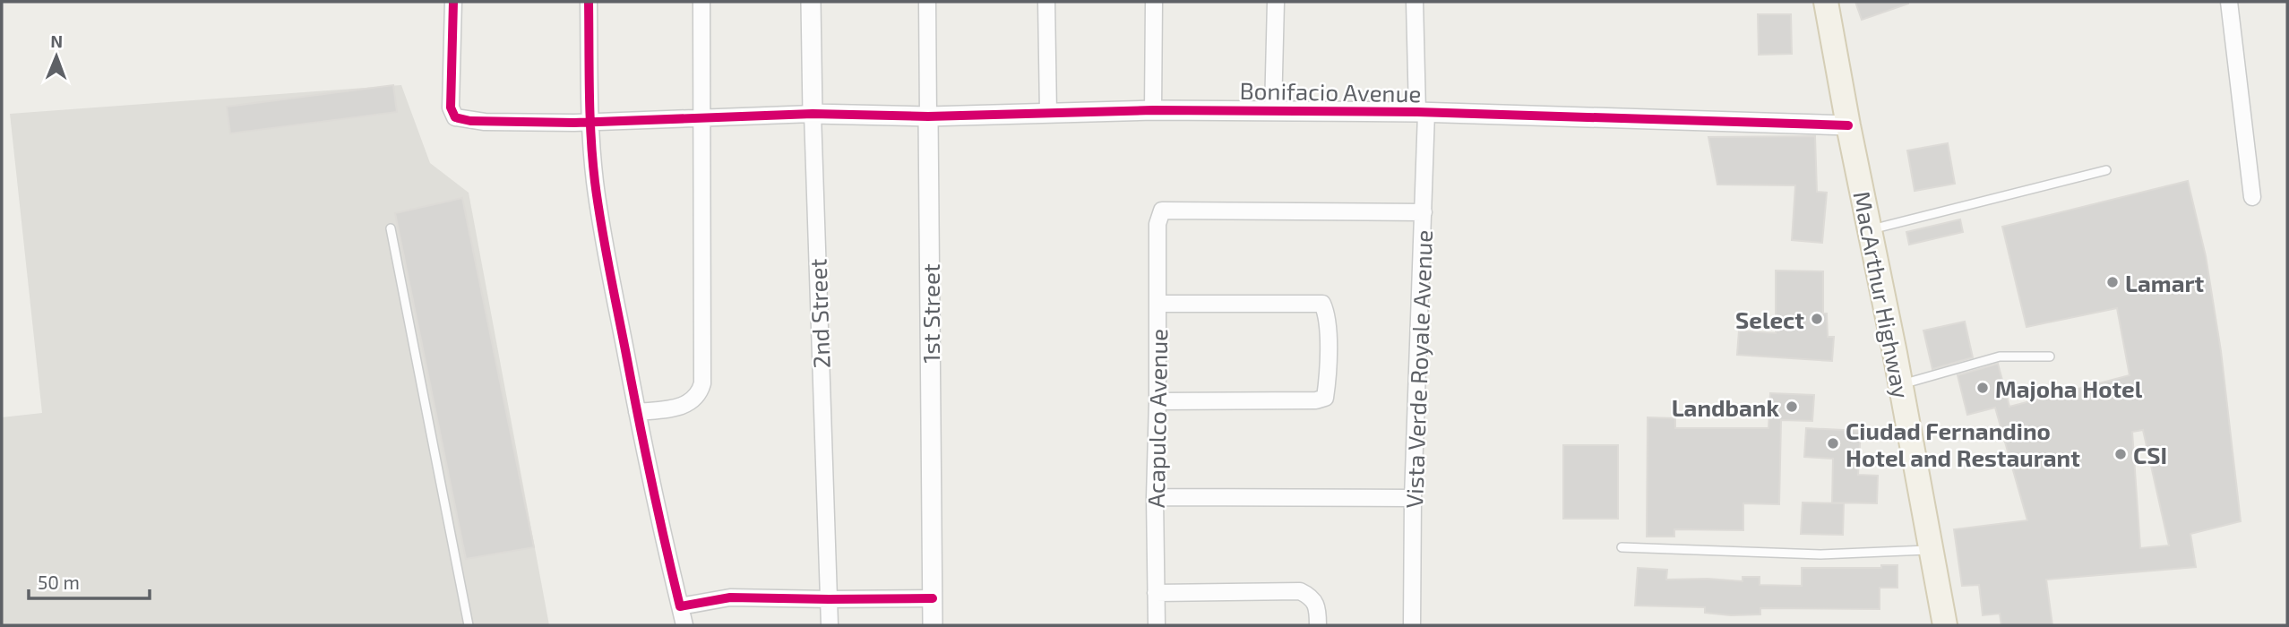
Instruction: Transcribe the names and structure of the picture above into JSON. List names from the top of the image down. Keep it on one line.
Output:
{"streets":{"main road":["MacArthur Highway"],"street":["Bonifacio Avenue","2nd Street","1st Street","Vista Verde Royale Avenue","Acapulco Avenue"]},"crossings":[["Bonifacio Avenue","MacArthur Highway"],["Bonifacio Avenue","2nd Street"],["Bonifacio Avenue","1st Street"],["Bonifacio Avenue","Vista Verde Royale Avenue"],["Vista Verde Royale Avenue","Acapulco Avenue"]],"places":["Lamart","Select","Majoha Hotel","Landbank","Ciudad Fernandino Hotel and Restaurant","CSI"],"scale_bar":"50 m","north":"top"}
